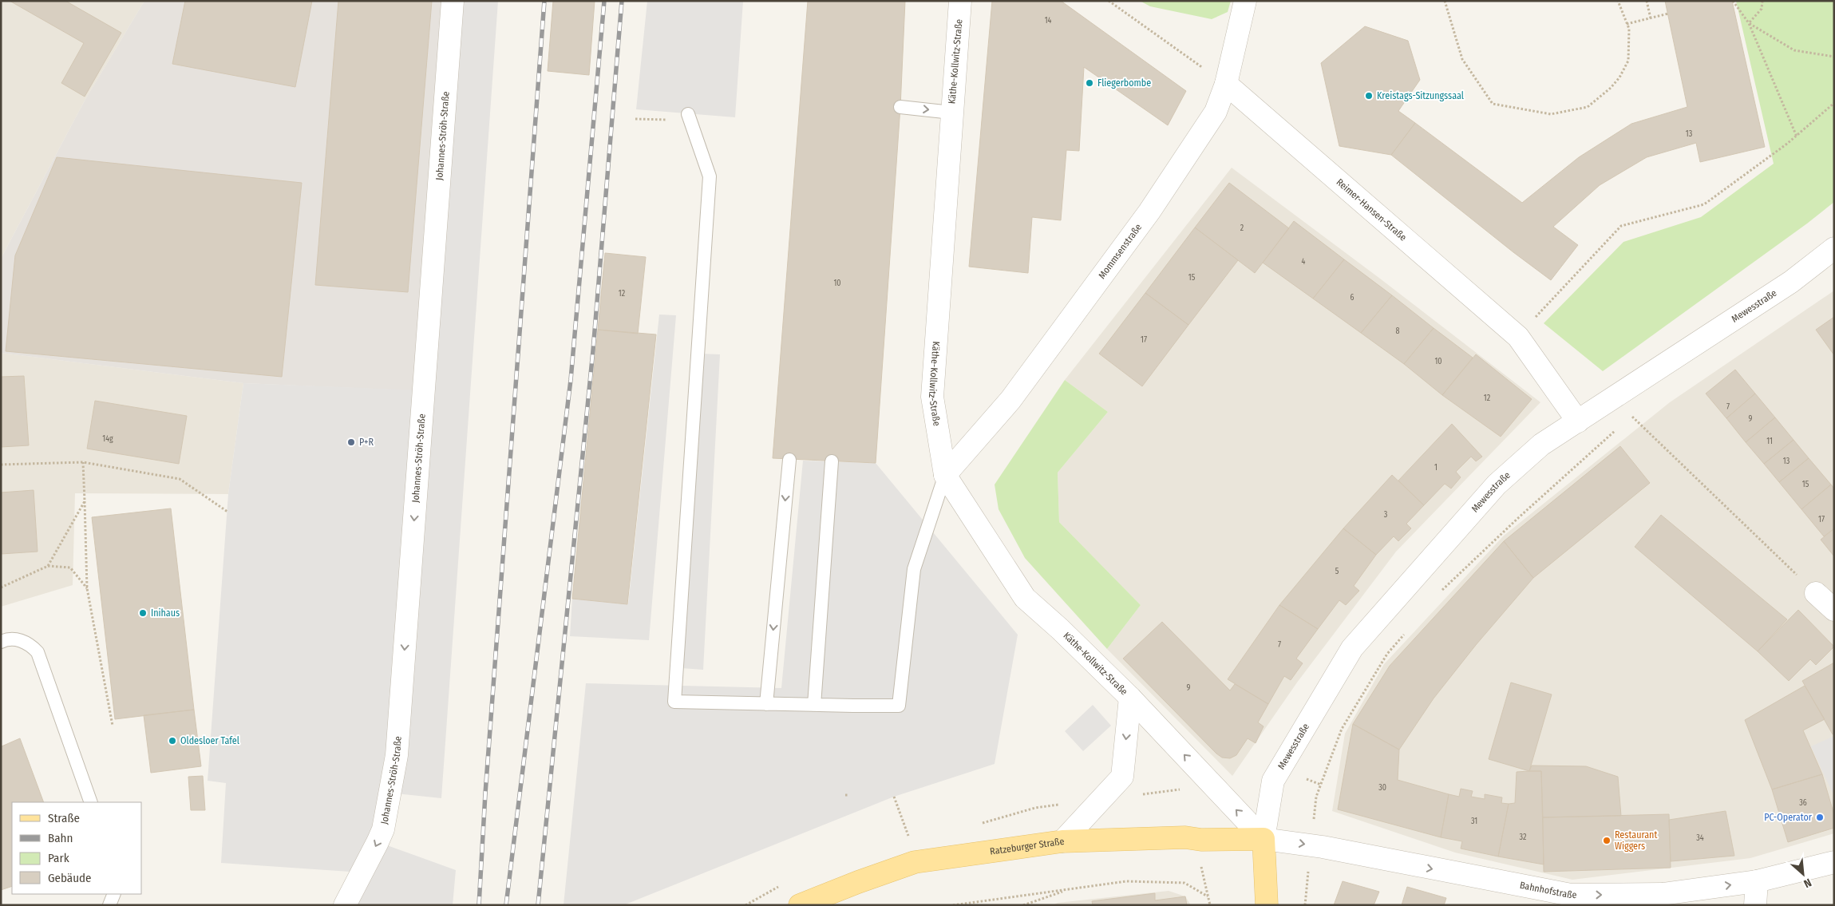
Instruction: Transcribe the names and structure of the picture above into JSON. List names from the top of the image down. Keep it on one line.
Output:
{"streets":{"main road":["Ratzeburger Straße"],"street":["Käthe-Kollwitz-Straße","Johannes-Ströh-Straße","Reimer-Hansen-Straße","Mommsenstraße","Mewesstraße","Bahnhofstraße"]},"crossings":[["Käthe-Kollwitz-Straße","Mommsenstraße"],["Käthe-Kollwitz-Straße","Mewesstraße"],["Käthe-Kollwitz-Straße","Ratzeburger Straße"],["Käthe-Kollwitz-Straße","Bahnhofstraße"],["Reimer-Hansen-Straße","Mommsenstraße"],["Reimer-Hansen-Straße","Mewesstraße"],["Mewesstraße","Ratzeburger Straße"],["Mewesstraße","Bahnhofstraße"],["Ratzeburger Straße","Bahnhofstraße"]],"one_way":["Johannes-Ströh-Straße","Bahnhofstraße"],"places":["Fliegerbombe","Kreistags-Sitzungssaal","P+R","Inihaus","Oldesloer Tafel","PC-Operator","Restaurant Wiggers"],"house_numbers":["14","13","2","4","15","10","12","6","8","17","10","12","7","9","14g","11","13","1","15","3","17","5","7","9","30","36","31","32","34"],"legend":["Straße","Bahn","Park","Gebäude"],"north":"bottom right"}
